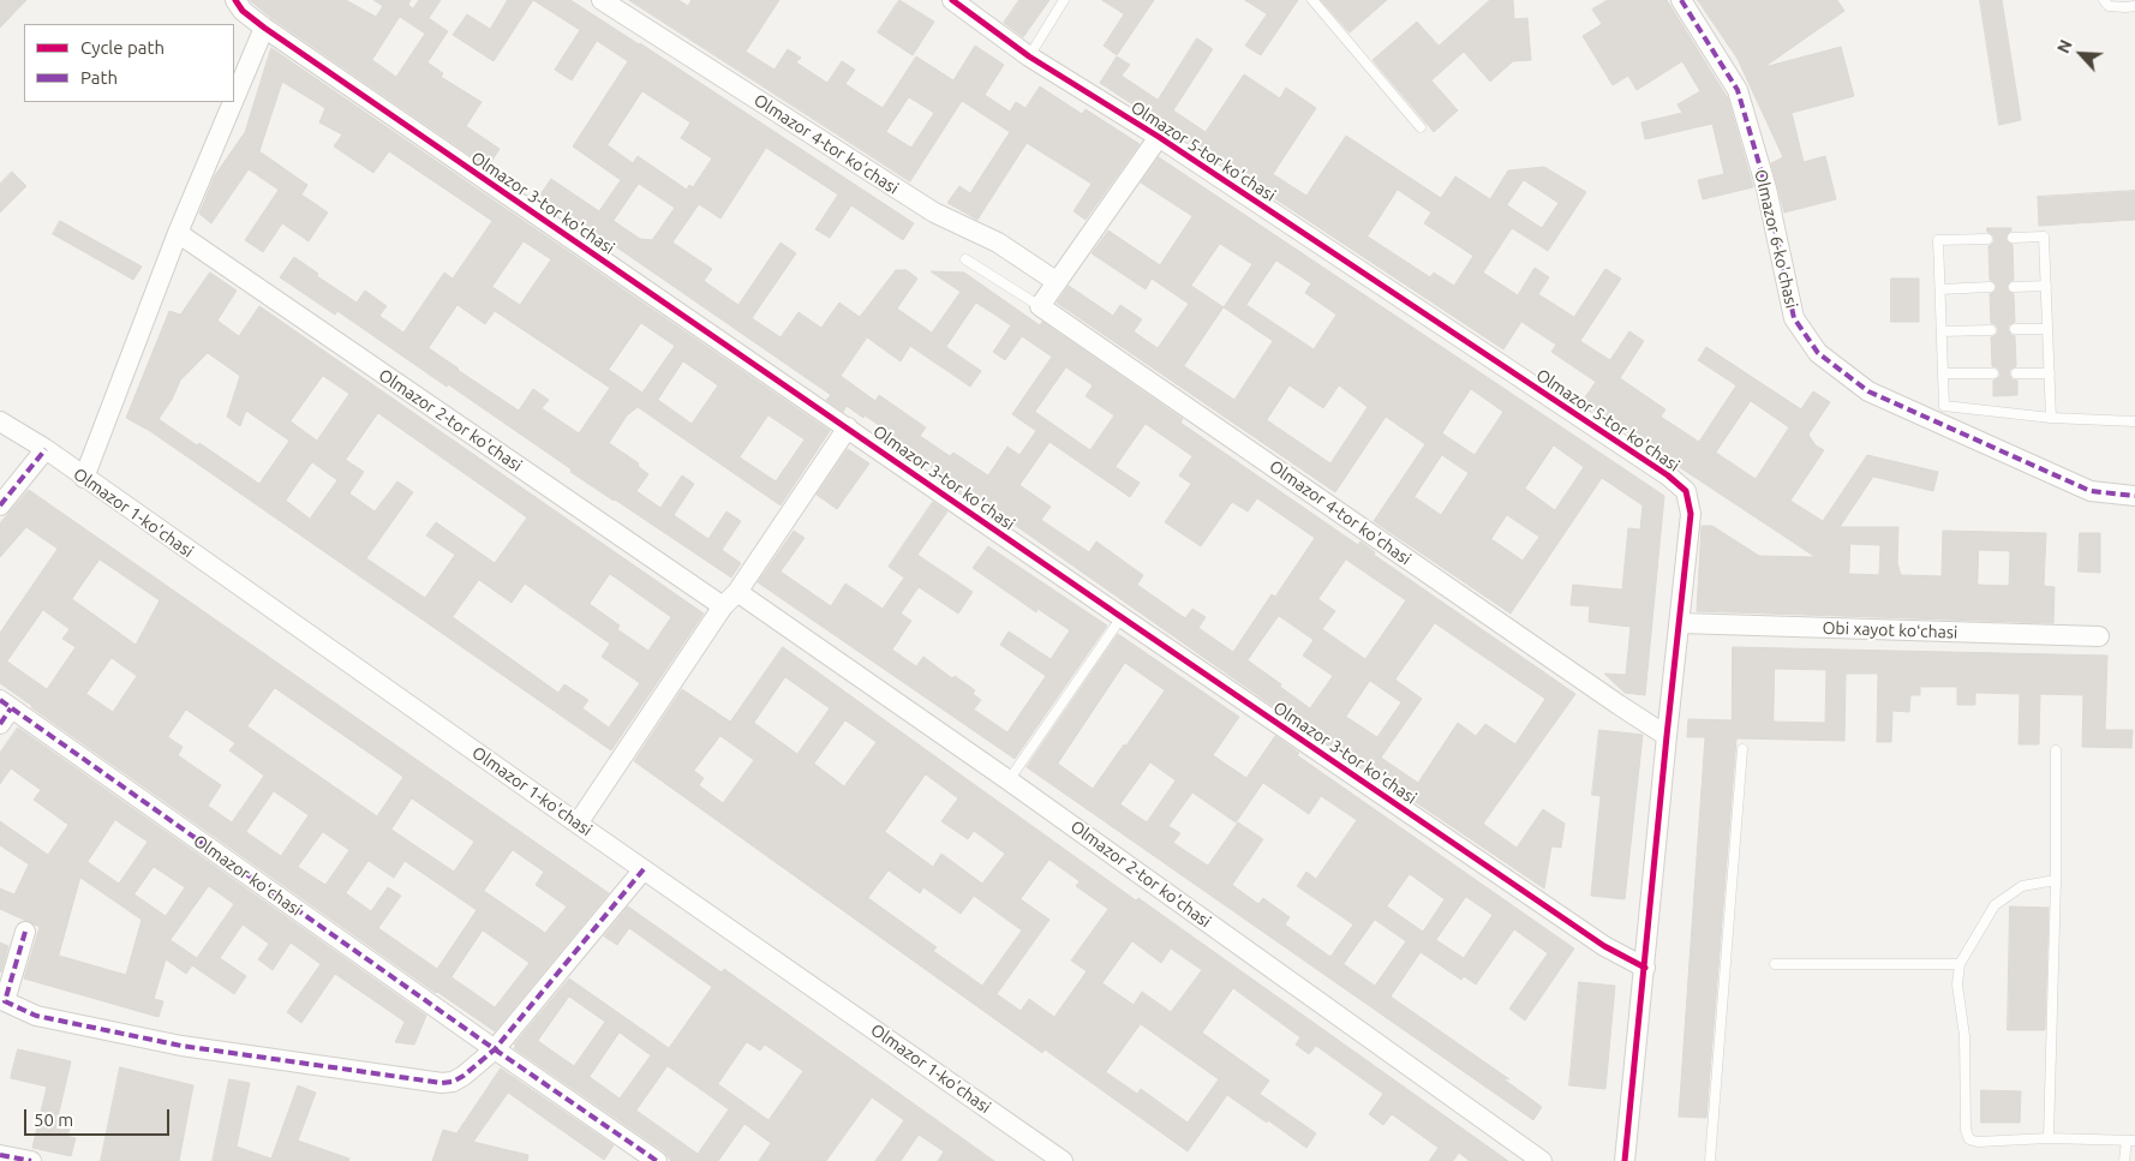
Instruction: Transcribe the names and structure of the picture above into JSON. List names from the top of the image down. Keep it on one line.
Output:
{"streets":{"street":["Olmazor 4-tor ko'chasi","Olmazor 5-tor ko'chasi","Olmazor 3-tor ko'chasi","Olmazor 6-ko'chasi","Olmazor 2-tor ko'chasi","Olmazor 1-ko'chasi","Obi xayot koʻchasi","Olmazor koʻchasi"]},"crossings":[["Olmazor 4-tor ko'chasi","Olmazor 5-tor ko'chasi"],["Olmazor 5-tor ko'chasi","Olmazor 3-tor ko'chasi"],["Olmazor 5-tor ko'chasi","Obi xayot koʻchasi"]],"legend":["Cycle path","Path"],"scale_bar":"50 m","north":"top left"}
